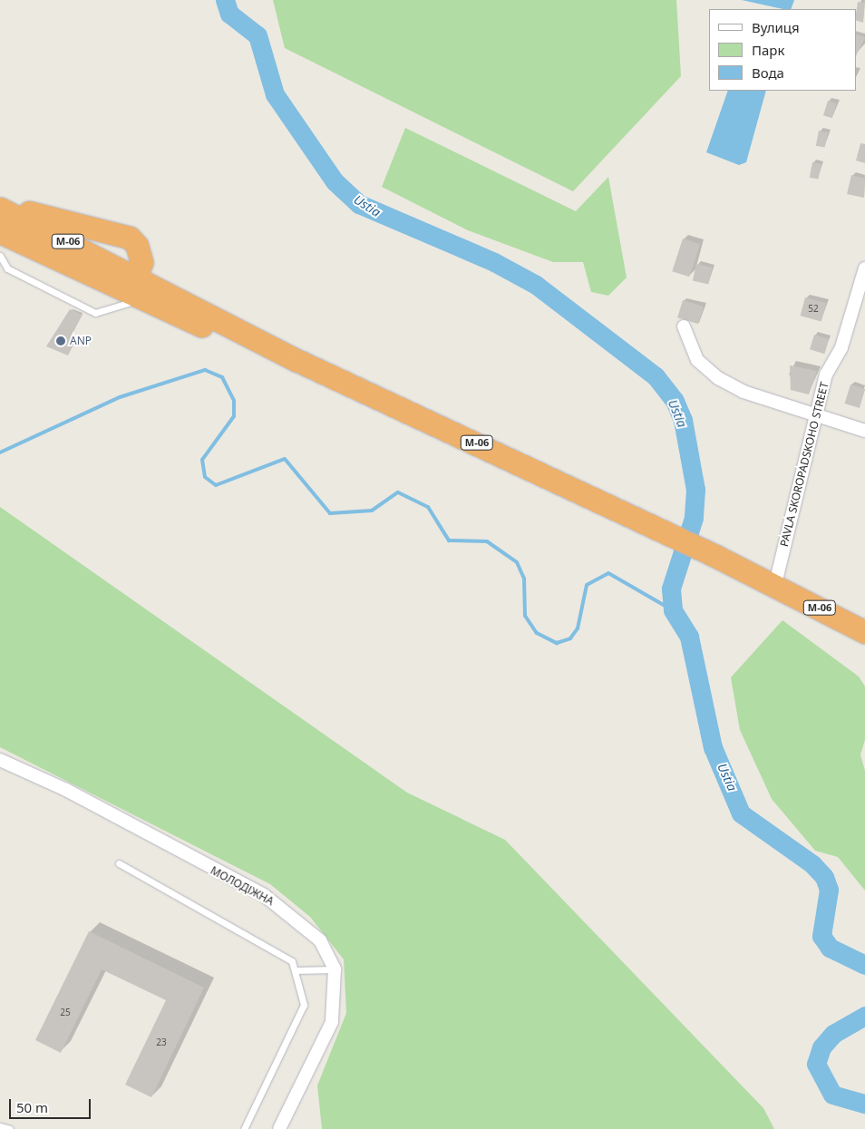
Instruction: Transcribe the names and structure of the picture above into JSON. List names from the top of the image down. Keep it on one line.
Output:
{"streets":{"highway":["М-06"],"street":["PAVLA SKOROPADSKOHO STREET","МОЛОДІЖНА"]},"crossings":[["М-06","PAVLA SKOROPADSKOHO STREET"]],"water":["Ustia"],"places":["ANP"],"house_numbers":["52","25","23"],"legend":["Вулиця","Парк","Вода"],"scale_bar":"50 m"}
